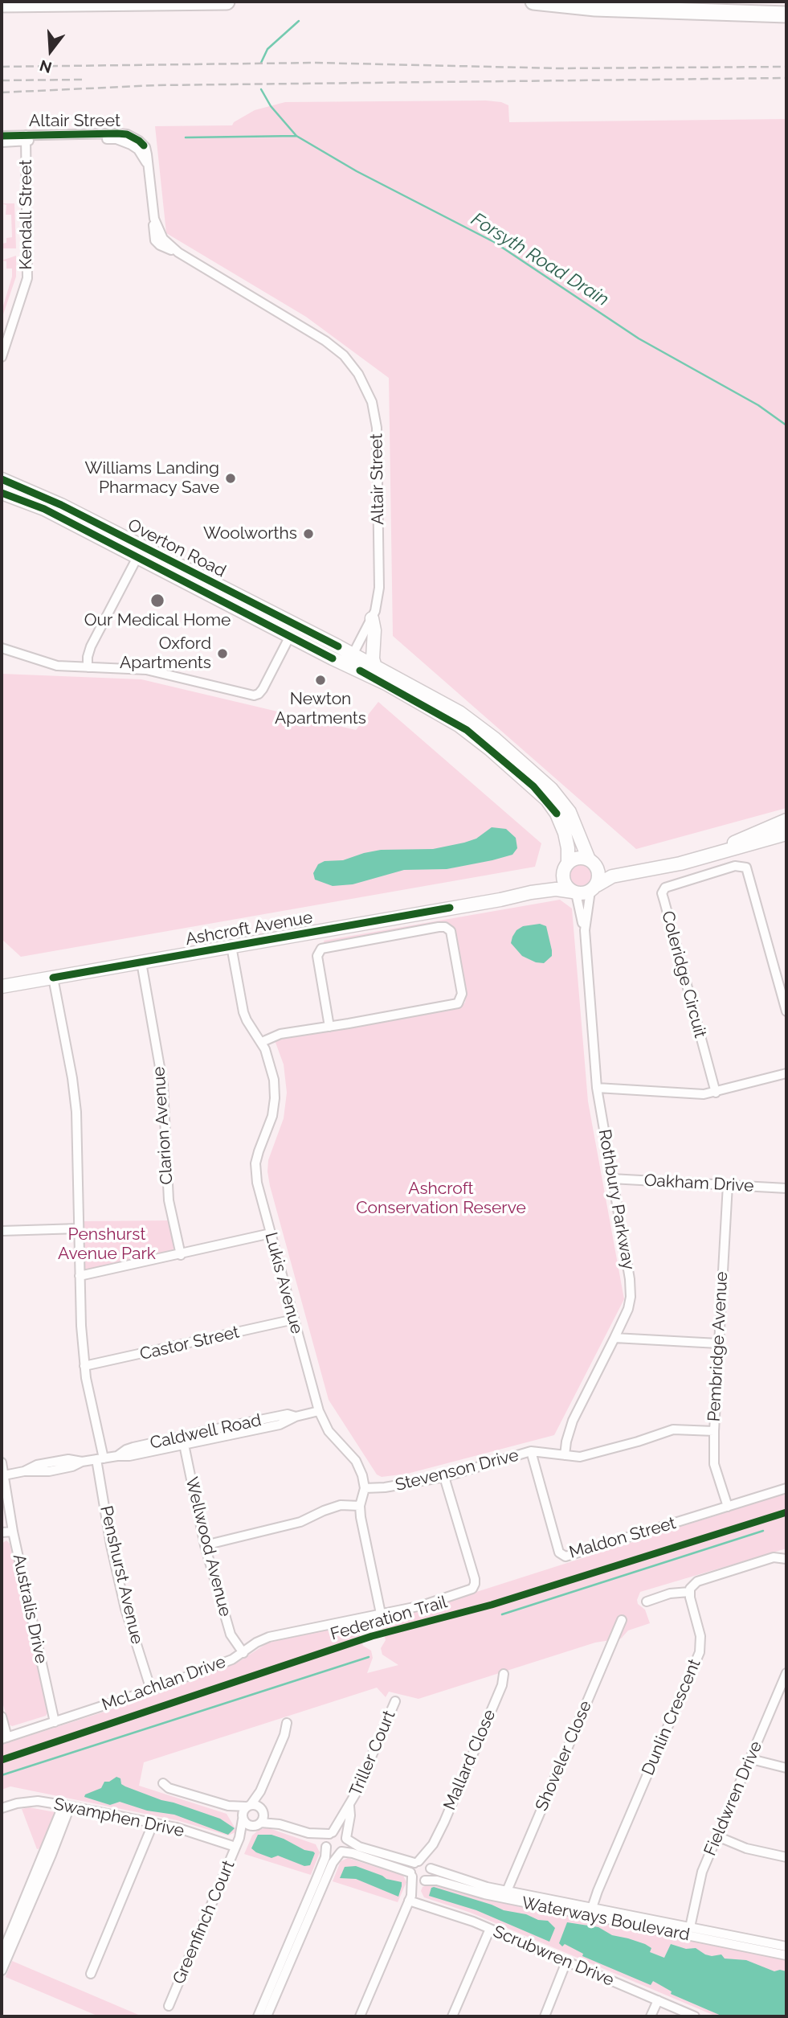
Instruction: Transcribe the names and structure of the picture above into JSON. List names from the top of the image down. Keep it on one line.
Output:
{"streets":{"street":["Altair Street","Kendall Street","Overton Road","Ashcroft Avenue","Coleridge Circuit","Clarion Avenue","Oakham Drive","Rothbury Parkway","Lukis Avenue","Castor Street","Pembridge Avenue","Caldwell Road","Stevenson Drive","Maldon Street","Wellwood Avenue","Penshurst Avenue","Australis Drive","McLachlan Drive","Dunlin Crescent","Triller Court","Shoveler Close","Mallard Close","Fieldwren Drive","Swamphen Drive","Waterways Boulevard","Greenfinch Court","Scrubwren Drive"],"cycle path":["Federation Trail"]},"crossings":[["Altair Street","Kendall Street"],["Altair Street","Overton Road"],["Overton Road","Ashcroft Avenue"],["Overton Road","Rothbury Parkway"],["Ashcroft Avenue","Clarion Avenue"],["Ashcroft Avenue","Rothbury Parkway"],["Ashcroft Avenue","Lukis Avenue"],["Ashcroft Avenue","Penshurst Avenue"],["Oakham Drive","Rothbury Parkway"],["Oakham Drive","Pembridge Avenue"],["Rothbury Parkway","Stevenson Drive"],["Lukis Avenue","Castor Street"],["Lukis Avenue","Caldwell Road"],["Lukis Avenue","Stevenson Drive"],["Castor Street","Penshurst Avenue"],["Pembridge Avenue","Stevenson Drive"],["Pembridge Avenue","Maldon Street"],["Caldwell Road","Wellwood Avenue"],["Caldwell Road","Penshurst Avenue"],["Caldwell Road","Australis Drive"],["Stevenson Drive","Maldon Street"],["Stevenson Drive","McLachlan Drive"],["Wellwood Avenue","McLachlan Drive"],["Penshurst Avenue","McLachlan Drive"],["Australis Drive","McLachlan Drive"],["Dunlin Crescent","Waterways Boulevard"],["Shoveler Close","Waterways Boulevard"],["Mallard Close","Waterways Boulevard"],["Fieldwren Drive","Waterways Boulevard"],["Swamphen Drive","Greenfinch Court"]],"water":["Forsyth Road Drain"],"parks":["Ashcroft Conservation Reserve","Penshurst Avenue Park"],"places":["Williams Landing Pharmacy Save","Woolworths","Our Medical Home","Oxford Apartments","Newton Apartments"],"north":"bottom"}
